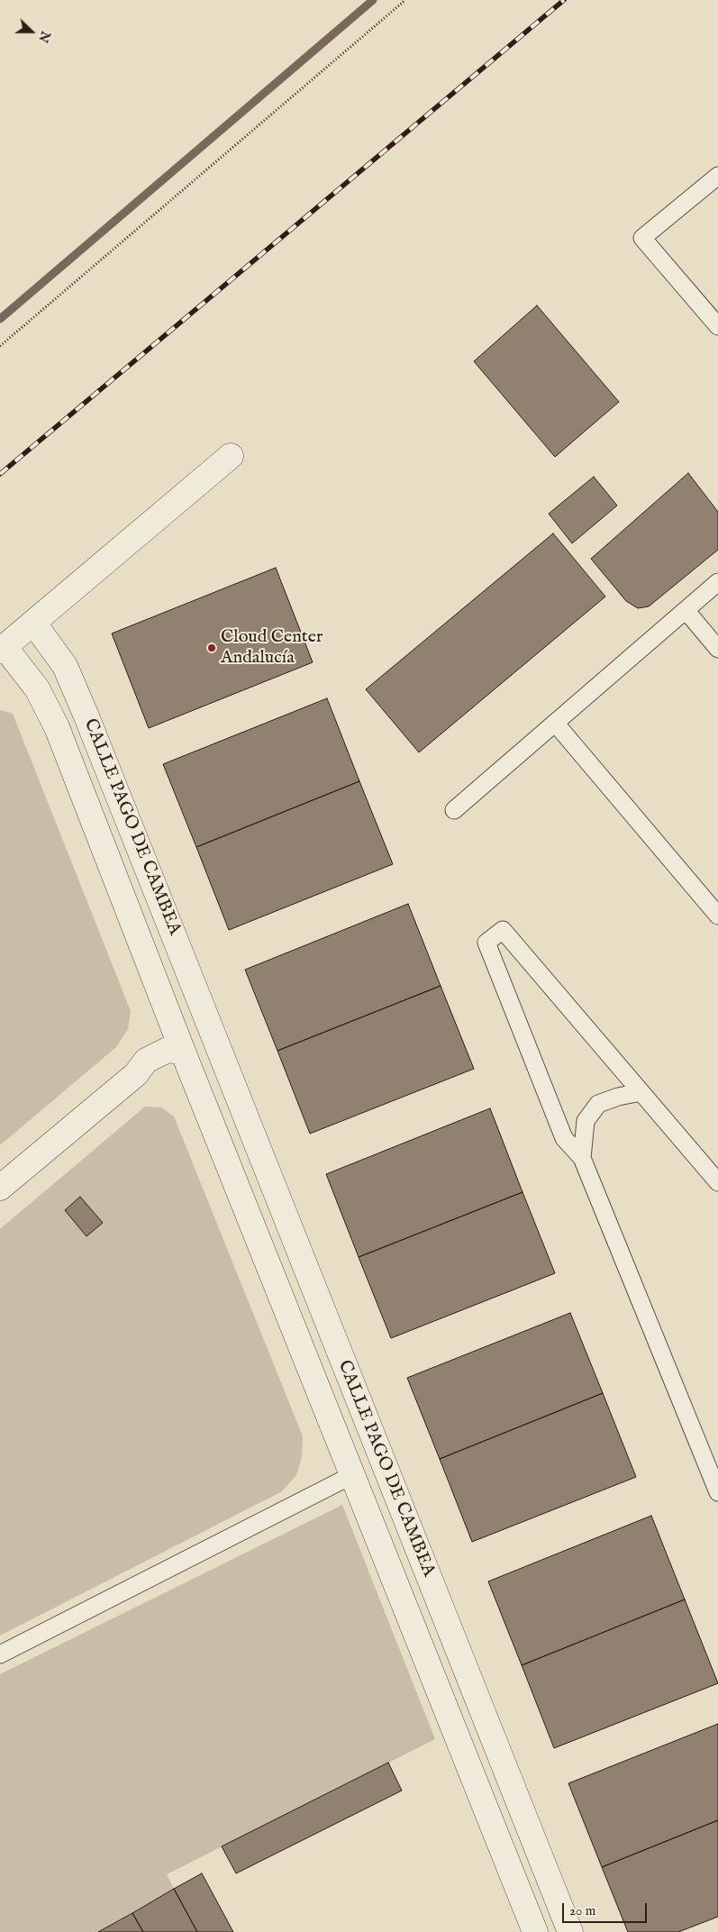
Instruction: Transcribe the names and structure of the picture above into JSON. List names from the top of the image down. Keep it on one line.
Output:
{"streets":{"street":["CALLE PAGO DE CAMBEA"]},"places":["Cloud Center Andalucía"],"scale_bar":"20 m","north":"right"}
